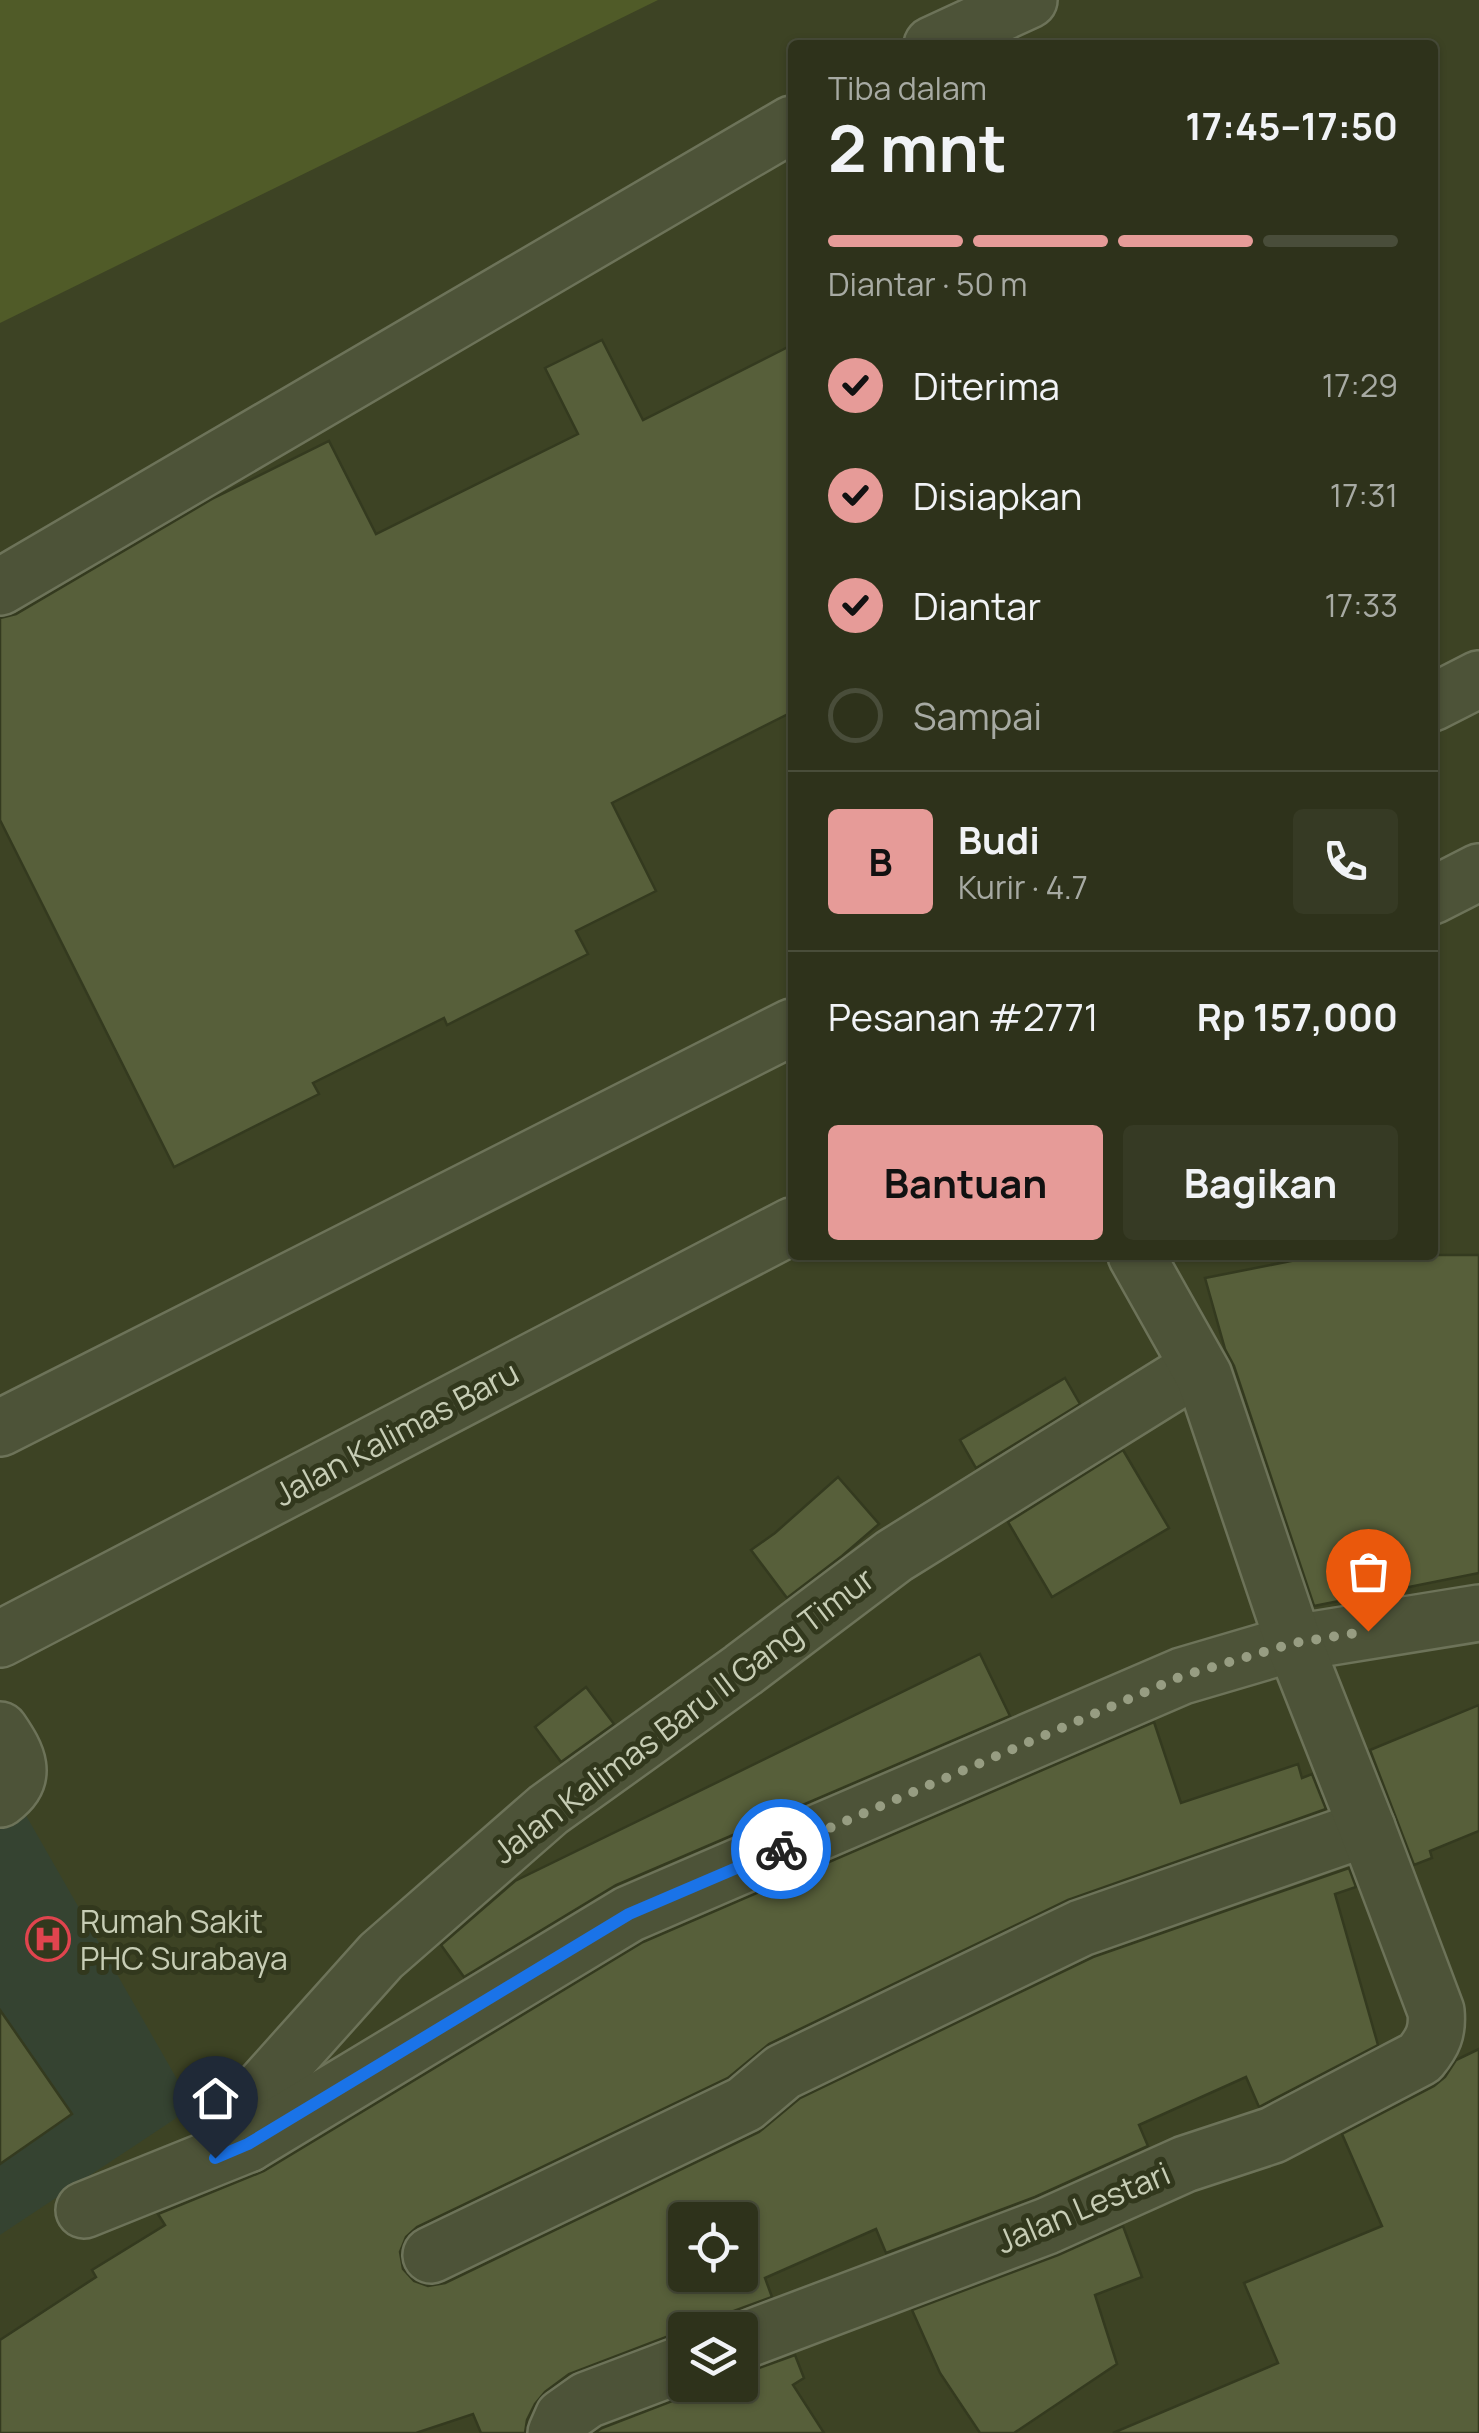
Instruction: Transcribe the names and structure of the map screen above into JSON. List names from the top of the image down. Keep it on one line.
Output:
{"streets":{"street":["Jalan Kalimas Baru","Jalan Kalimas Baru II Gang Timur","Jalan Lestari"]},"places":{"hospital":["Rumah Sakit PHC Surabaya"]},"page":{"heading":["2 mnt","Tiba dalam","17:45–17:50"],"panel":["Budi","Kurir · 4.7","Pesanan #2771","Rp 157,000"],"bar":"Diantar · 50 m","list":[["Diterima","17:29"],["Disiapkan","17:31"],["Diantar","17:33"],"Sampai"],"round":"B","buttons":["Bantuan","Bagikan"]}}
